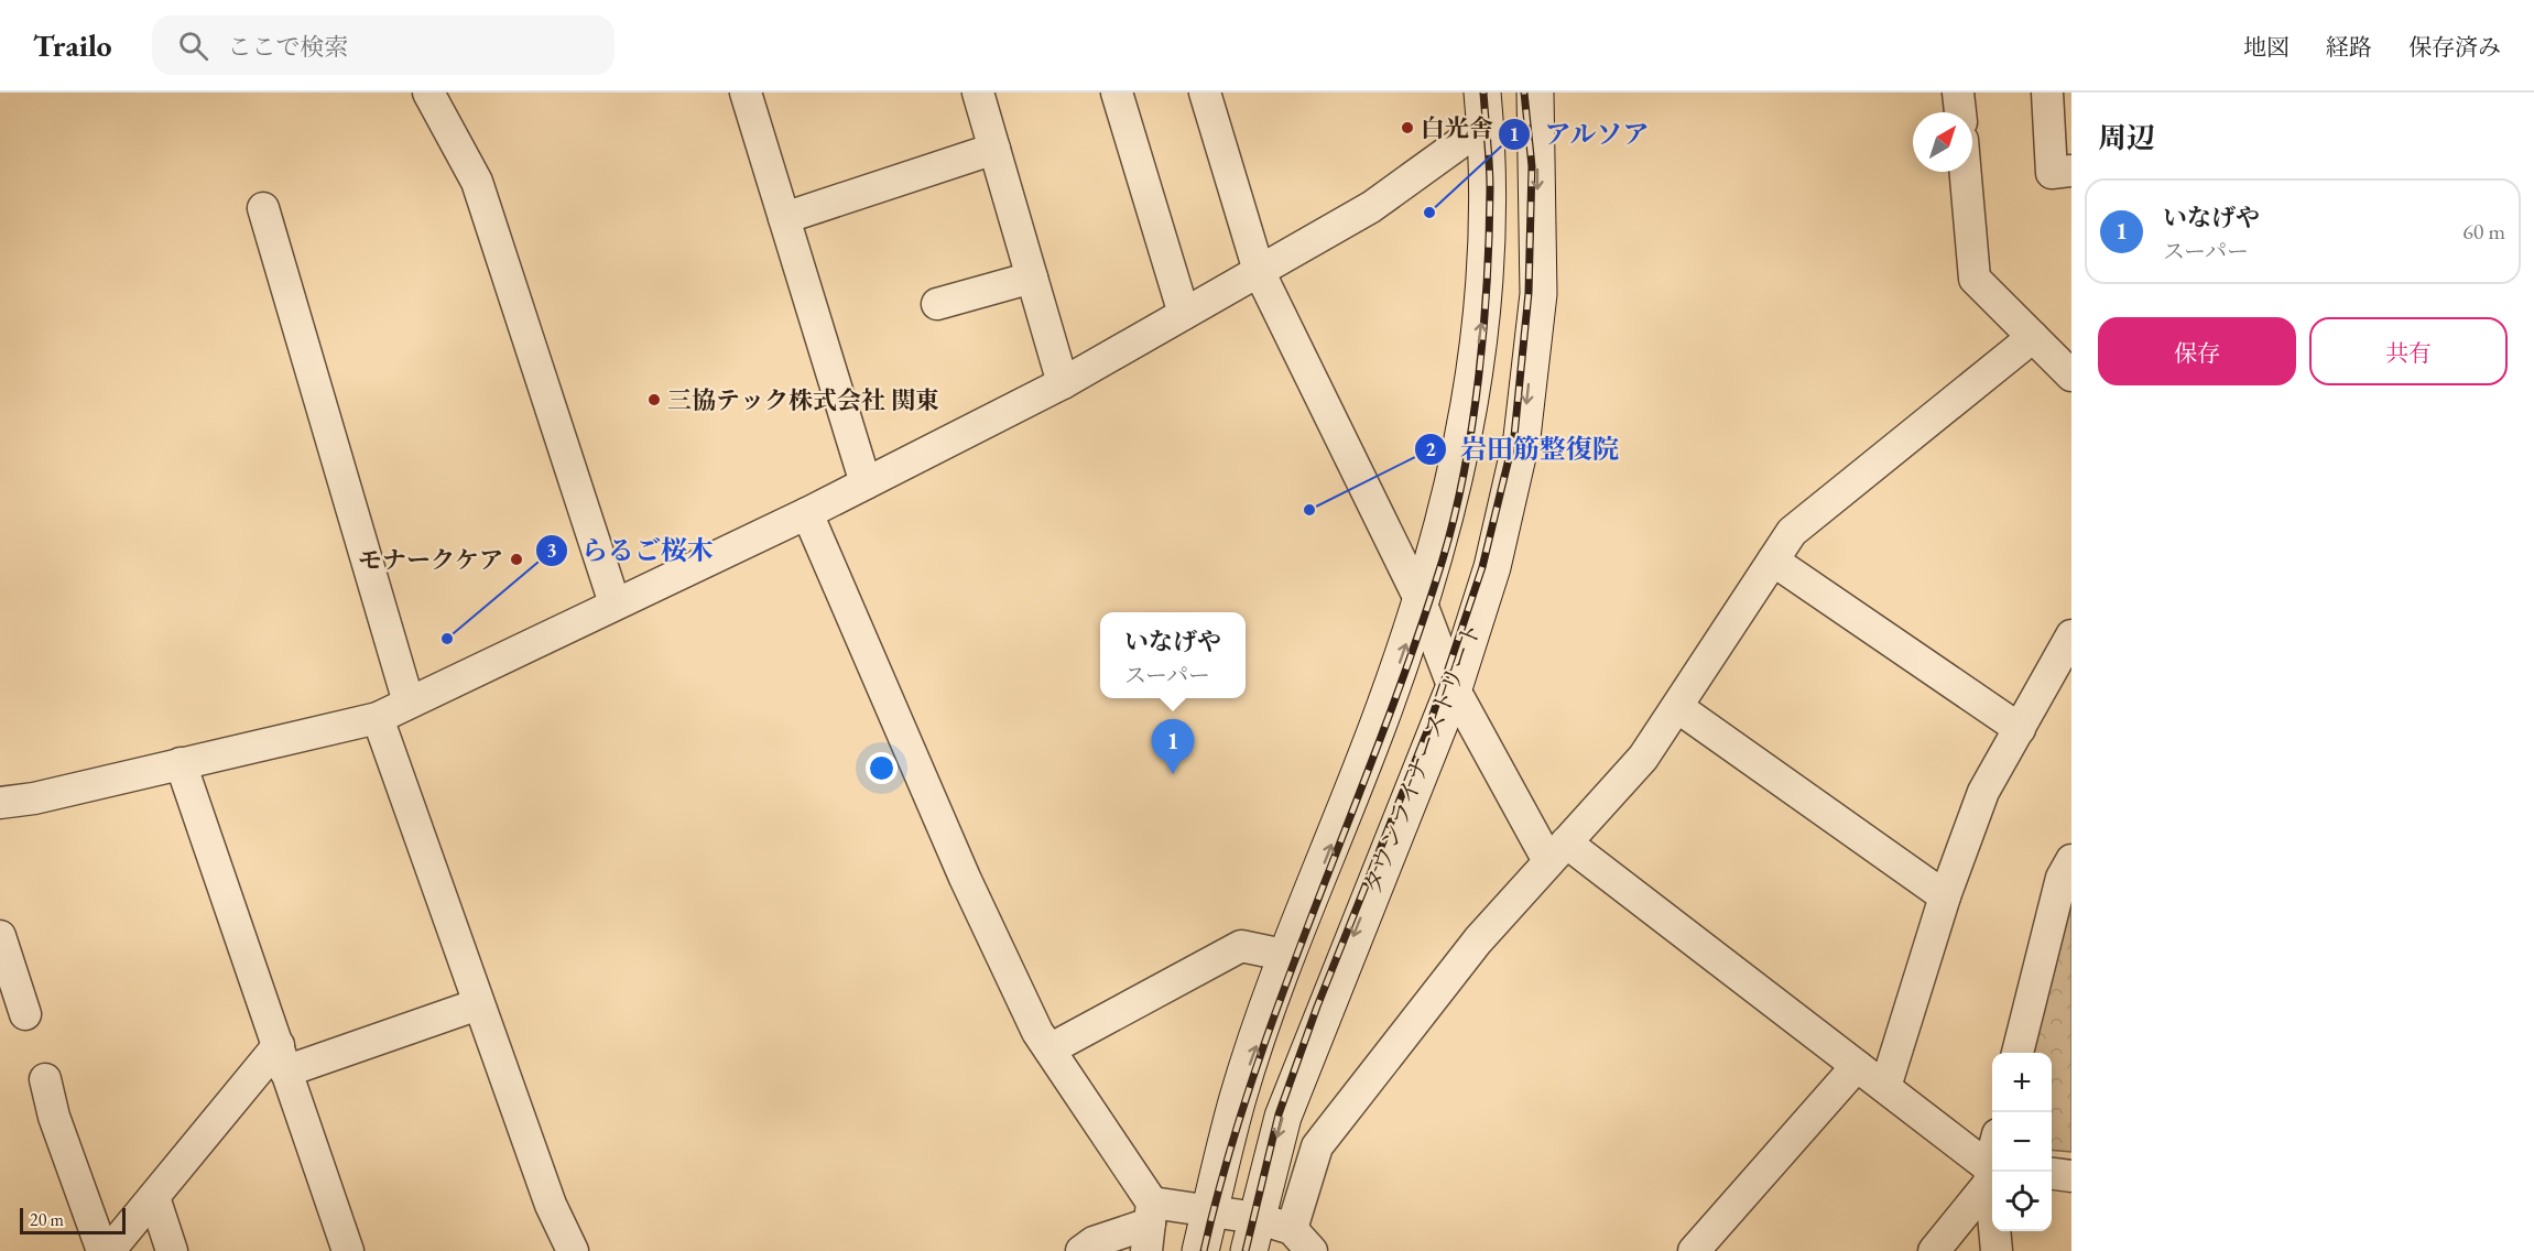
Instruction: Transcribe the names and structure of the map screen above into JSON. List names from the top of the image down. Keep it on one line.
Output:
{"streets":{"street":["タウンライナーストリート"]},"places":["白光舎","アルソア","三協テック株式会社 関東","岩田筋整復院","モナークケア","らるご桜木"],"scale_bar":"20 m","north":"top right","page":{"header":"Trailo","search":"ここで検索","nav":["地図","経路","保存済み"],"heading":"周辺","list":[{"mark":"1","name":"いなげや","note":"スーパー","value":"60 m"}],"buttons":["保存","共有"],"popup":["いなげや","スーパー"],"pins":"1","map_buttons":["+","−"],"scale":"20 m"}}
